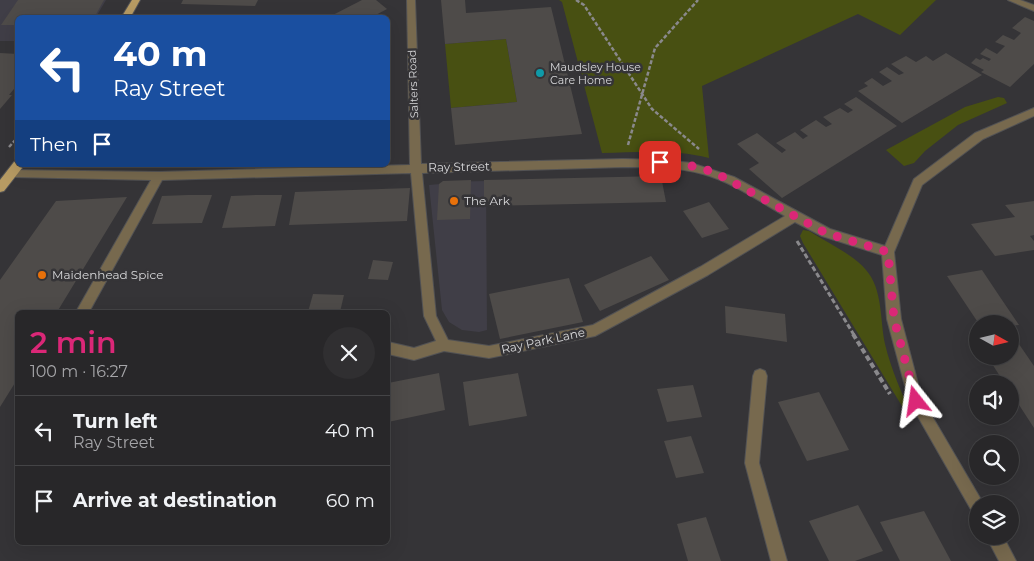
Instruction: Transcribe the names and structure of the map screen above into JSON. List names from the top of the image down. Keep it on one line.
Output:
{"streets":{"street":["Salters Road","Ray Street","Ray Park Lane"]},"crossings":[["Salters Road","Ray Street"],["Ray Street","Ray Park Lane"]],"places":["Maudsley House Care Home","The Ark","Maidenhead Spice"],"north":"right","page":{"turn":["40 m","Ray Street"],"then":"Then","heading":["2 min","100 m · 16:27"],"list":[{"name":"Turn left","note":"Ray Street","value":"40 m"},{"name":"Arrive at destination","value":"60 m"}]}}
